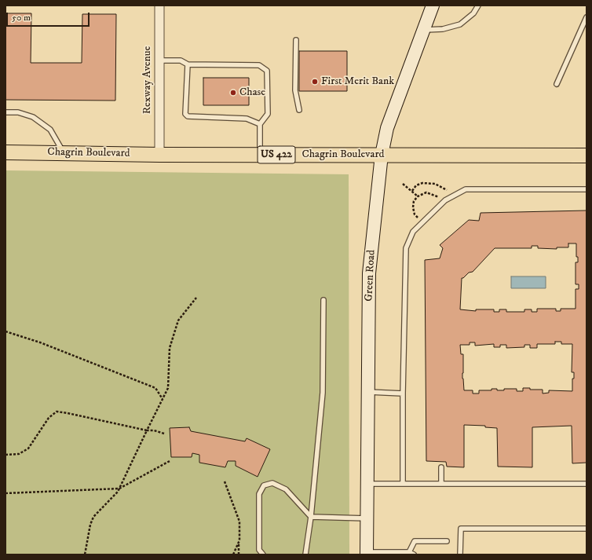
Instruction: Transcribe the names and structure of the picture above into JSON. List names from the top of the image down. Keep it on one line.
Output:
{"streets":{"main road":["Chagrin Boulevard","US 422","Green Road"],"street":["Rexway Avenue"]},"crossings":[["Rexway Avenue","Chagrin Boulevard"],["Chagrin Boulevard","Green Road"]],"places":["First Merit Bank","Chase"],"scale_bar":"50 m"}
